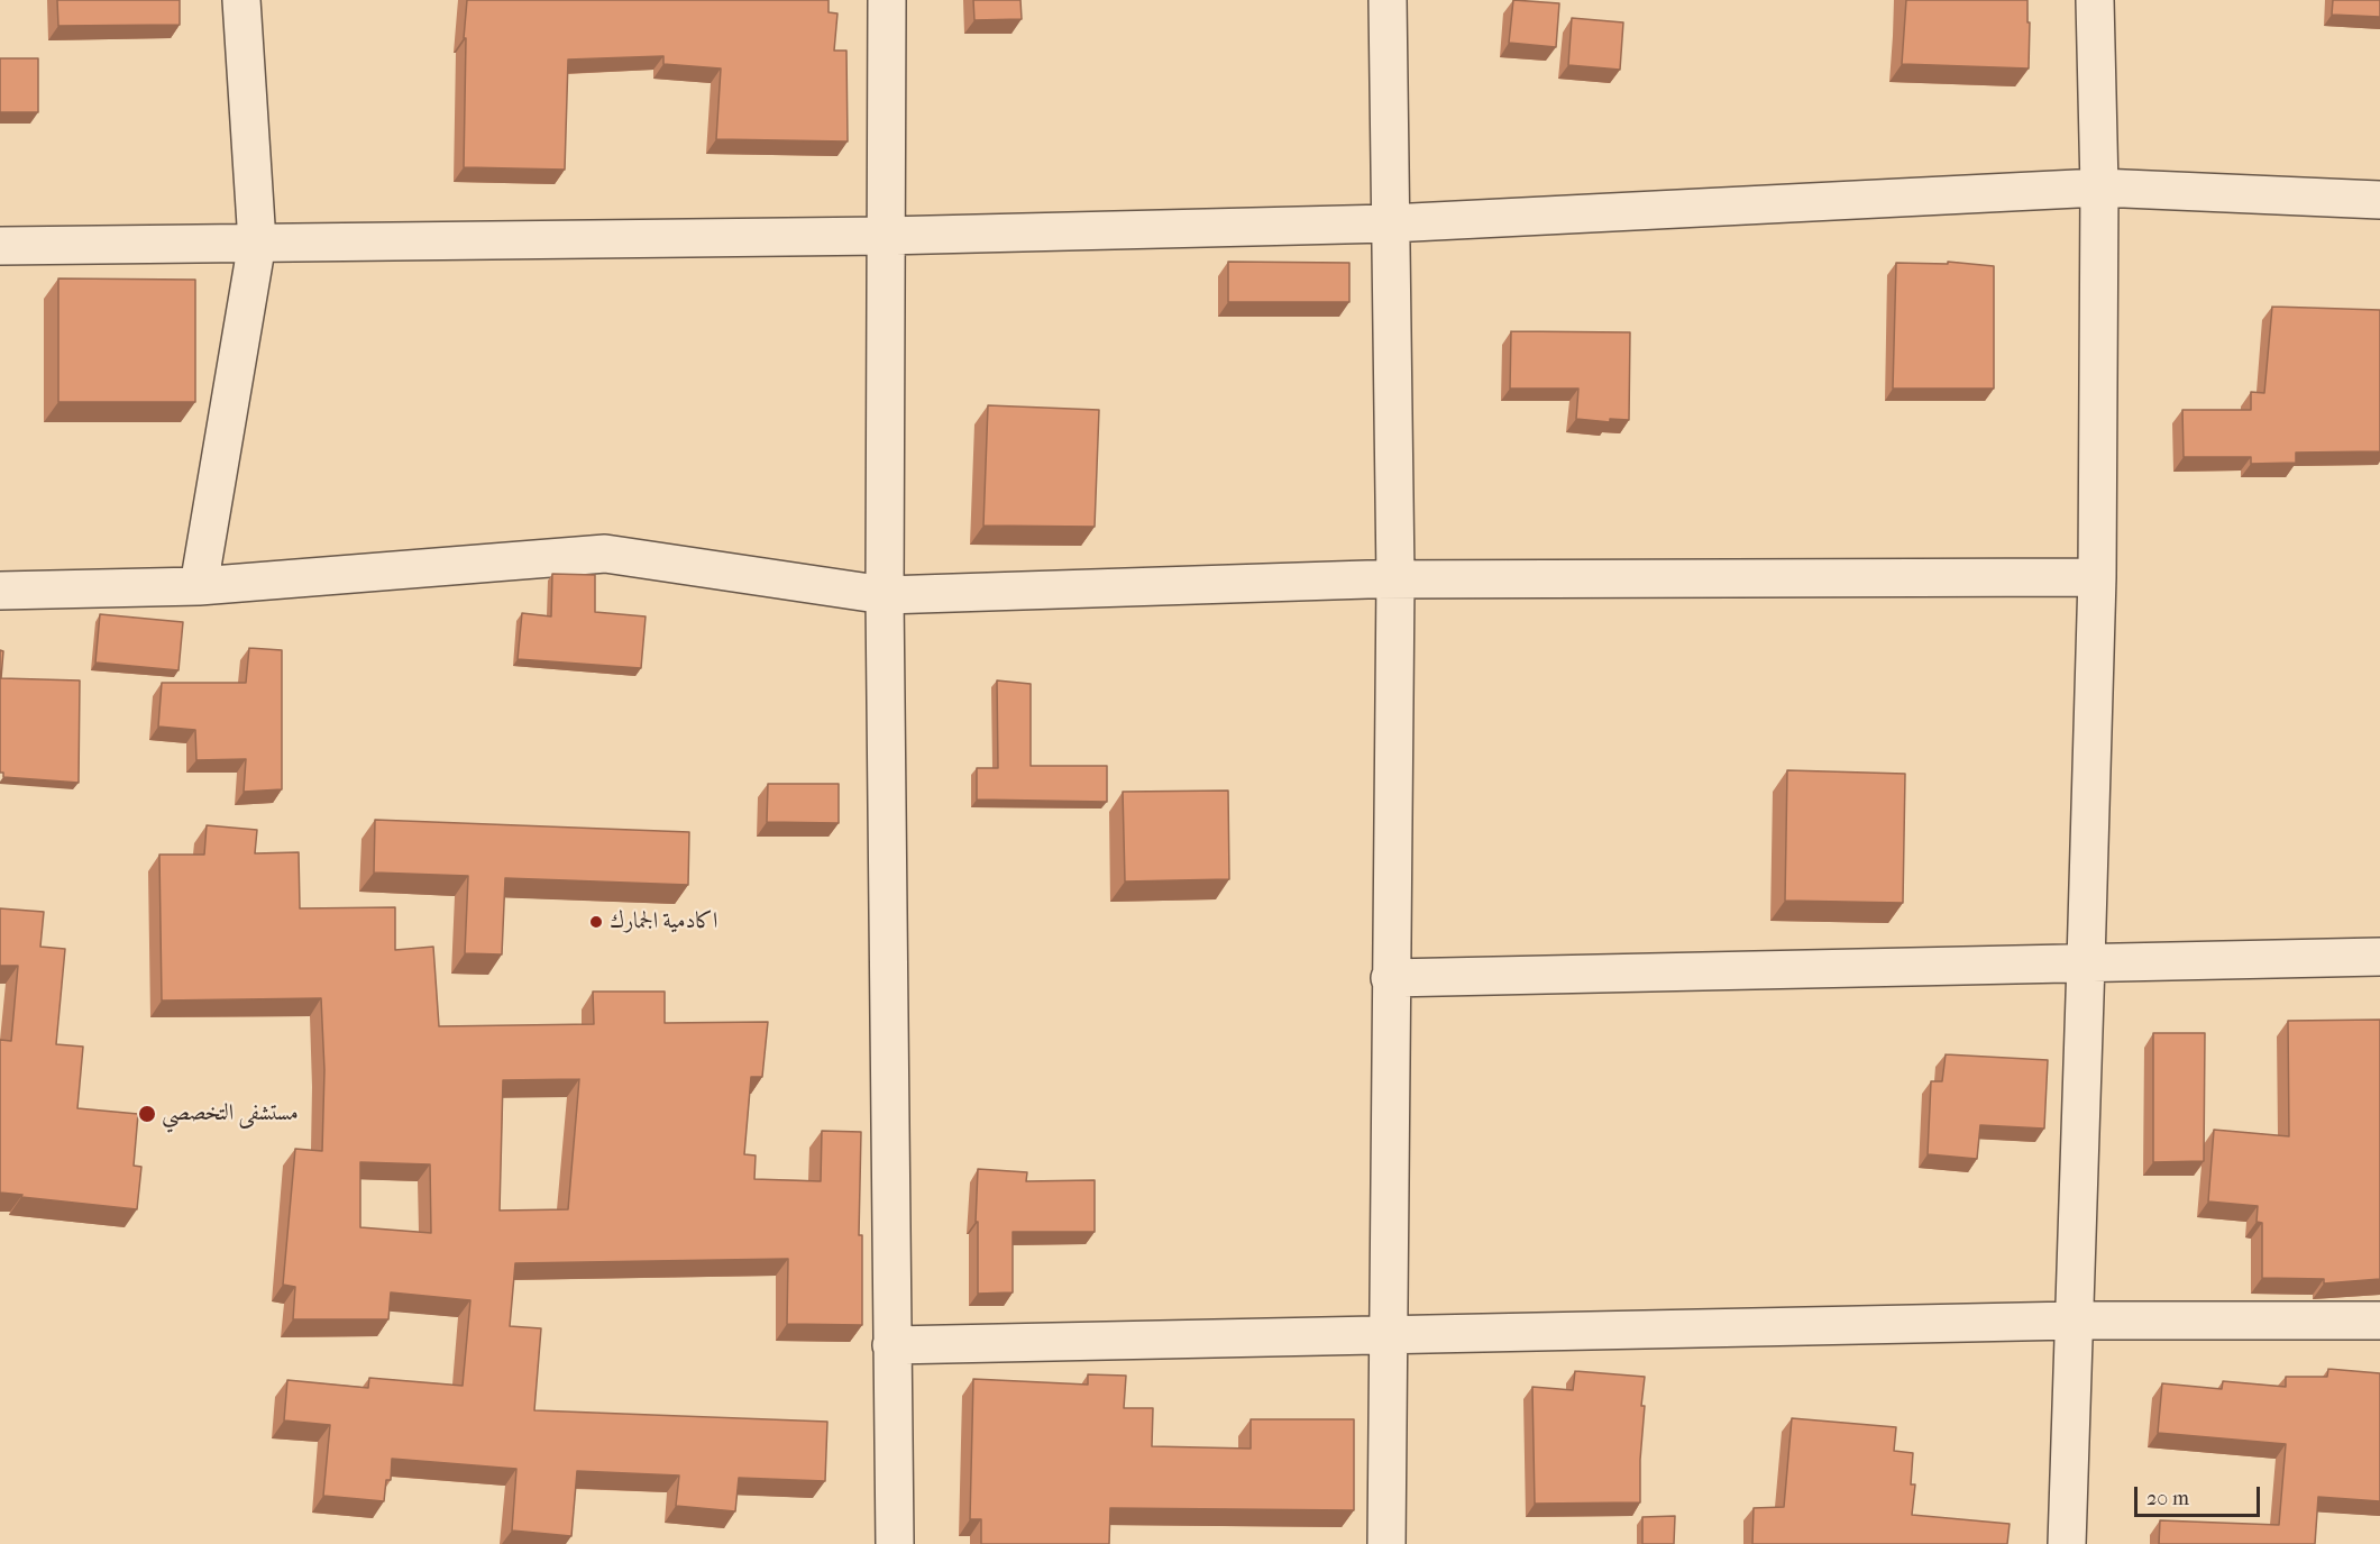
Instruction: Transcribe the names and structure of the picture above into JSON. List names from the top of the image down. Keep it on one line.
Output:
{"places":["اكادمية الجمارك","مستشفى التخصصي"],"scale_bar":"20 m"}
